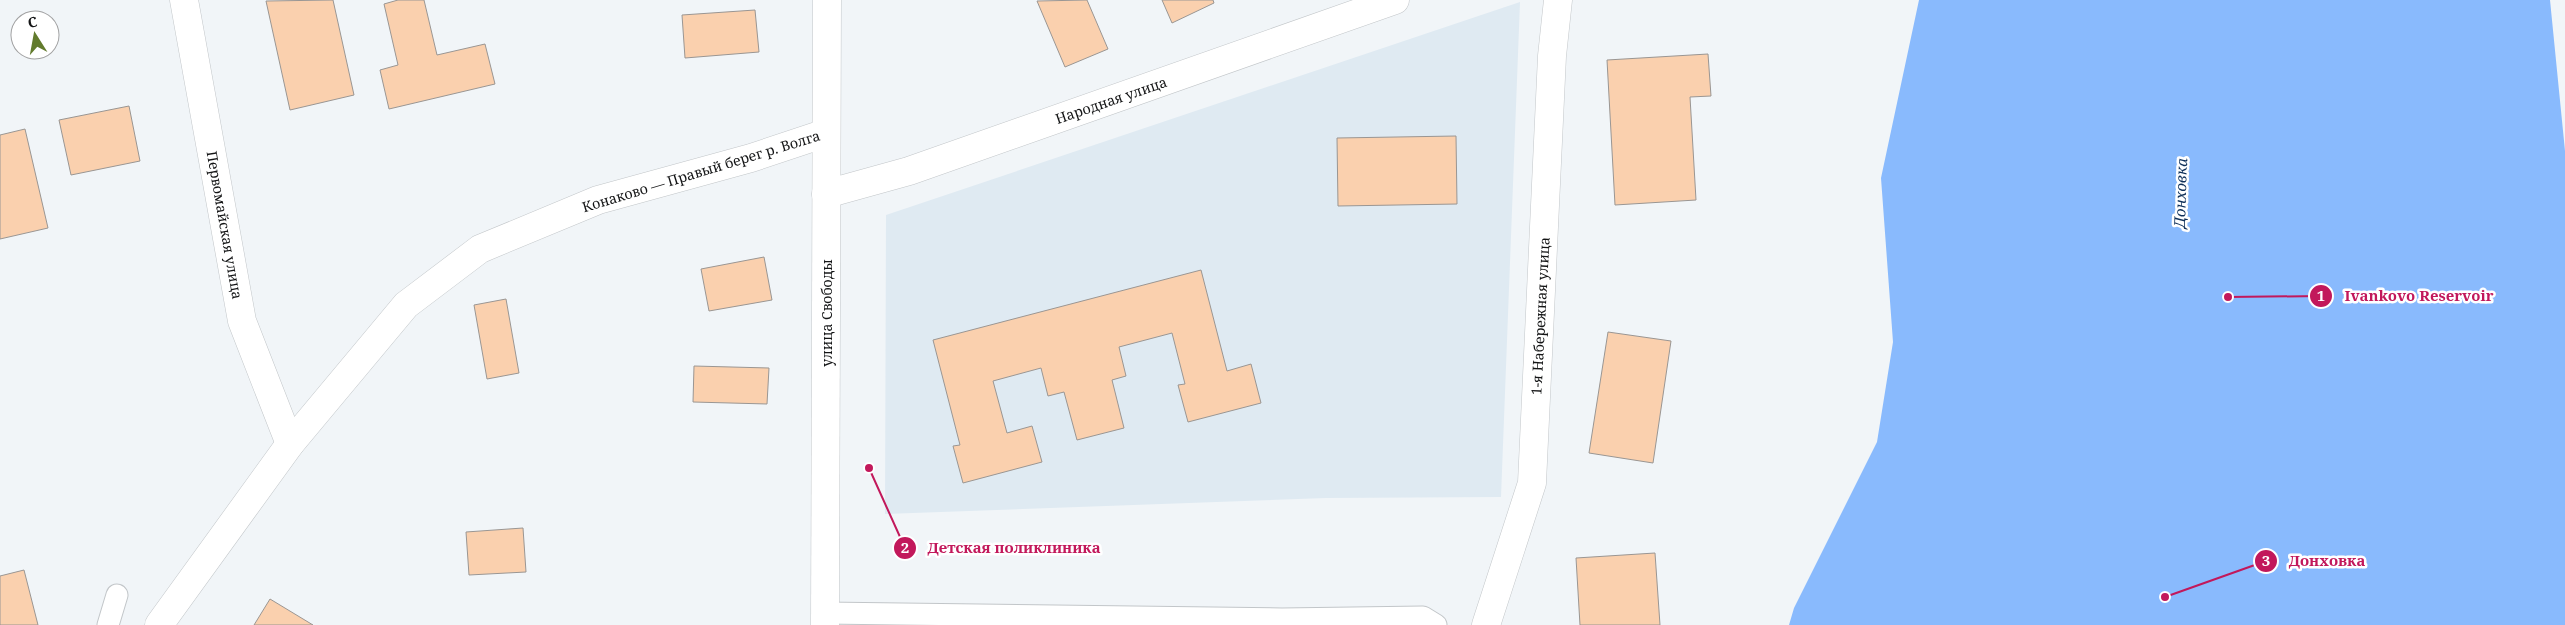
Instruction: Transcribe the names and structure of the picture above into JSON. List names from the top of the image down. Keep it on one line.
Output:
{"streets":{"street":["Народная улица","Конаково — Правый берег р. Волга","Первомайская улица","улица Свободы","1-я Набережная улица"]},"crossings":[["Народная улица","улица Свободы"],["Конаково — Правый берег р. Волга","Первомайская улица"],["Конаково — Правый берег р. Волга","улица Свободы"]],"water":["Донховка"],"places":["Ivankovo Reservoir","Детская поликлиника","Донховка"],"north":"top"}
